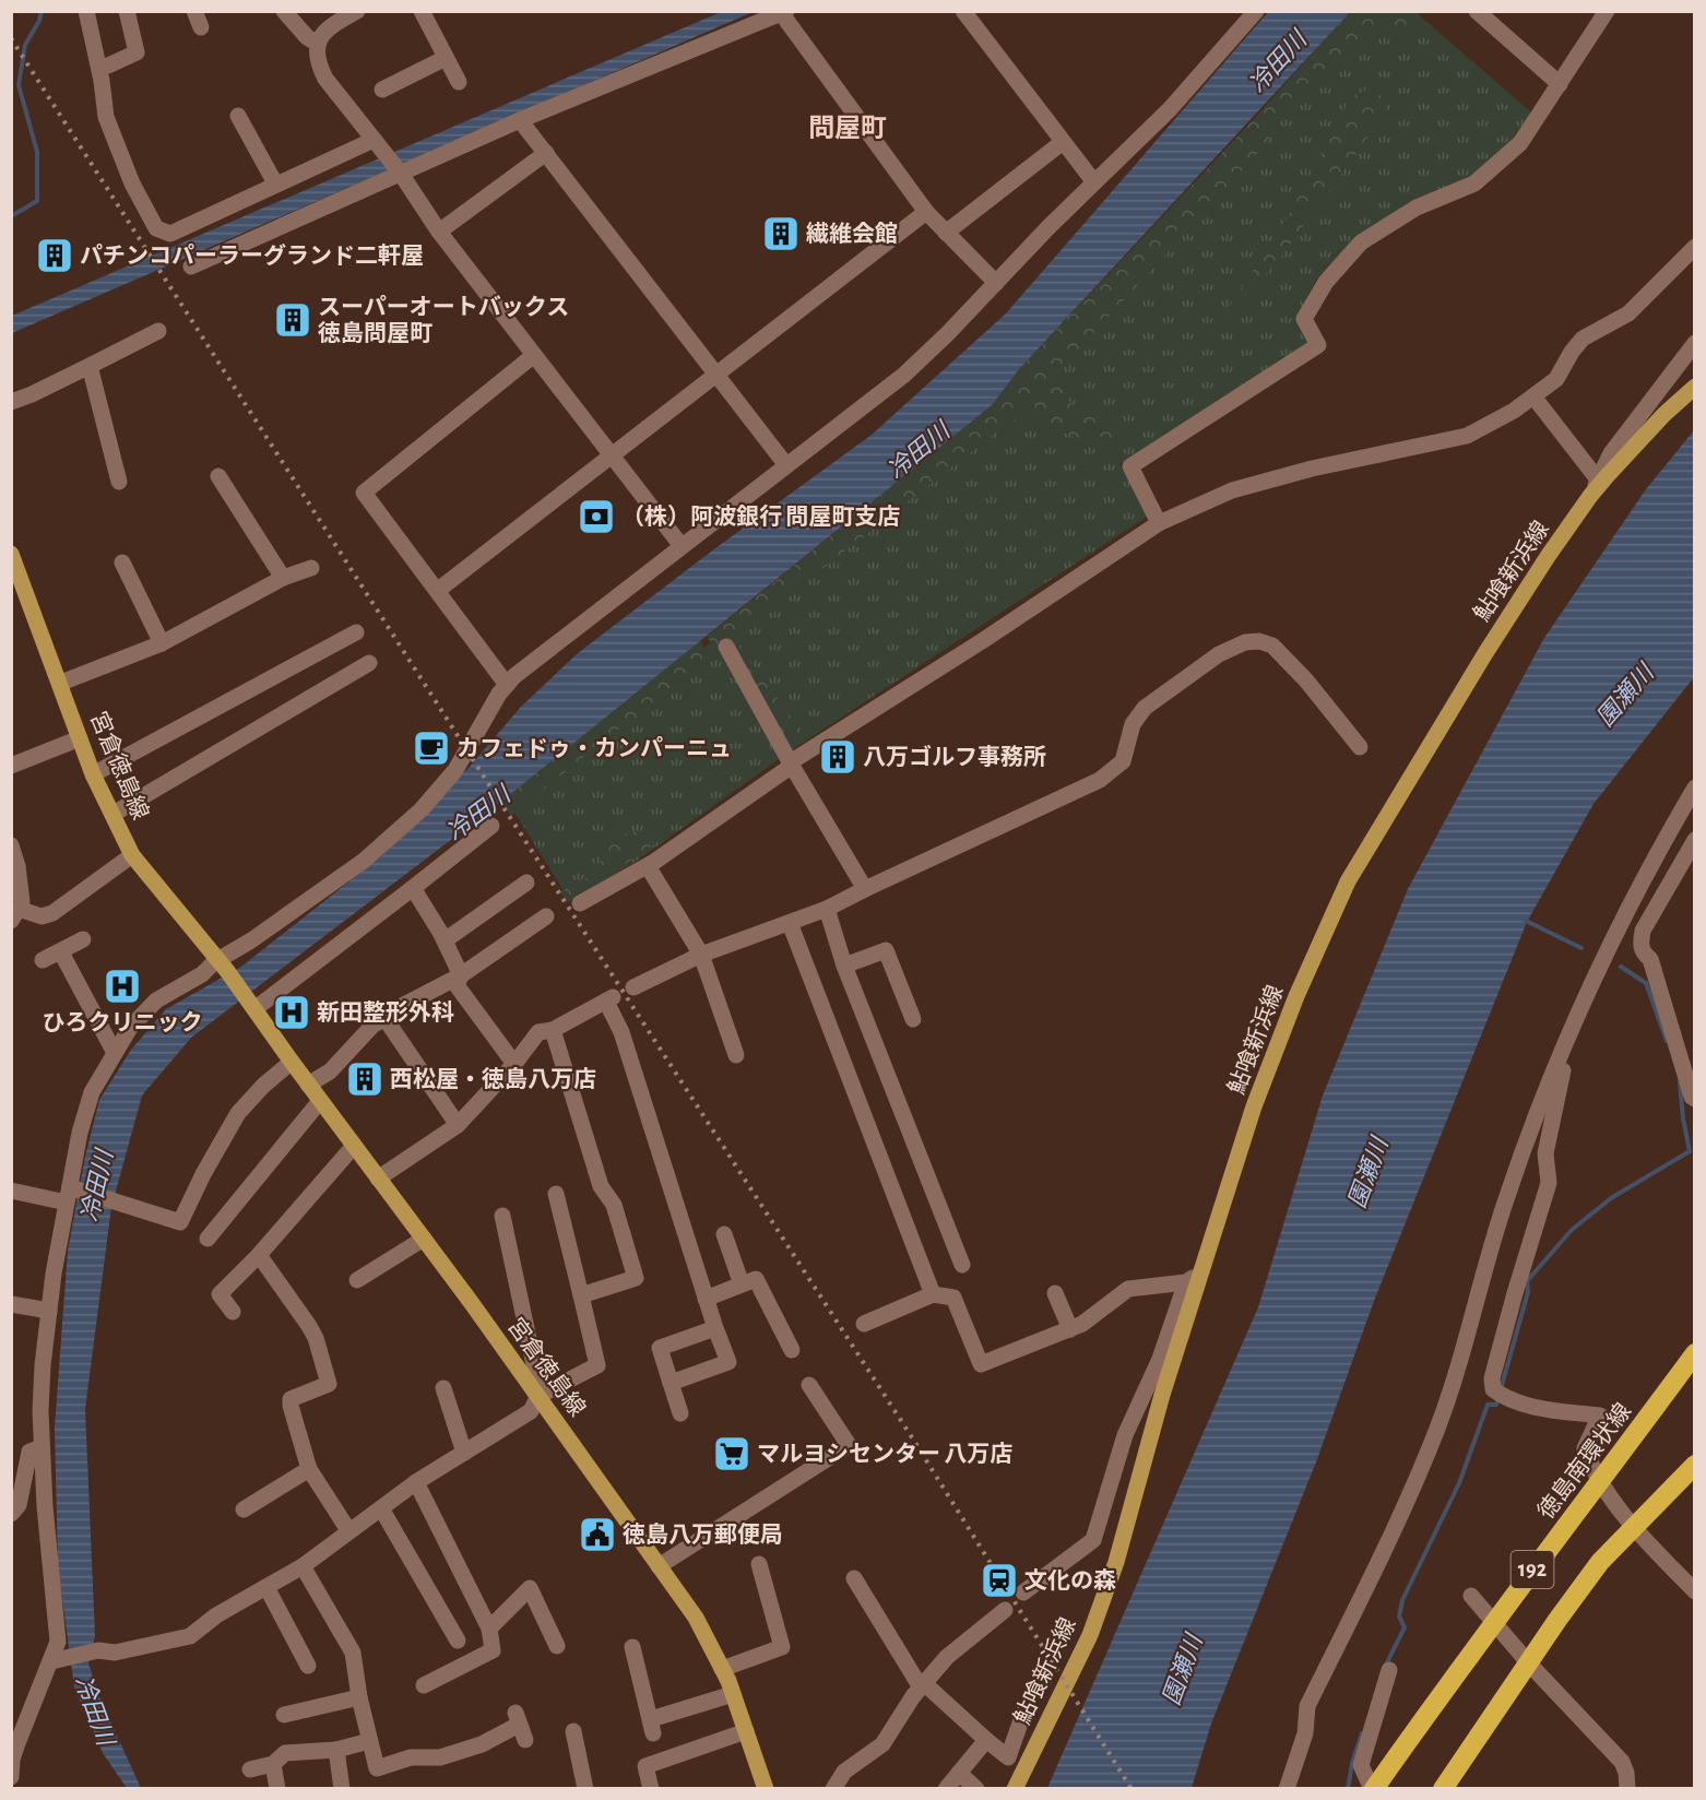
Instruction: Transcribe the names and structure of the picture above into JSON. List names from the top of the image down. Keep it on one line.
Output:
{"streets":{"highway":["徳島南環状線","192"],"main road":["鮎喰新浜線","宮倉徳島線"]},"districts":["問屋町"],"water":["冷田川","園瀬川"],"places":{"building":["繊維会館","パチンコパーラーグランド二軒屋","スーパーオートバックス 徳島問屋町","八万ゴルフ事務所","西松屋・徳島八万店"],"bank":["（株）阿波銀行 問屋町支店"],"cafe":["カフェドゥ・カンパーニュ"],"hospital":["ひろクリニック","新田整形外科"],"supermarket":["マルヨシセンター 八万店"],"public building":["徳島八万郵便局"],"station":["文化の森"]}}
